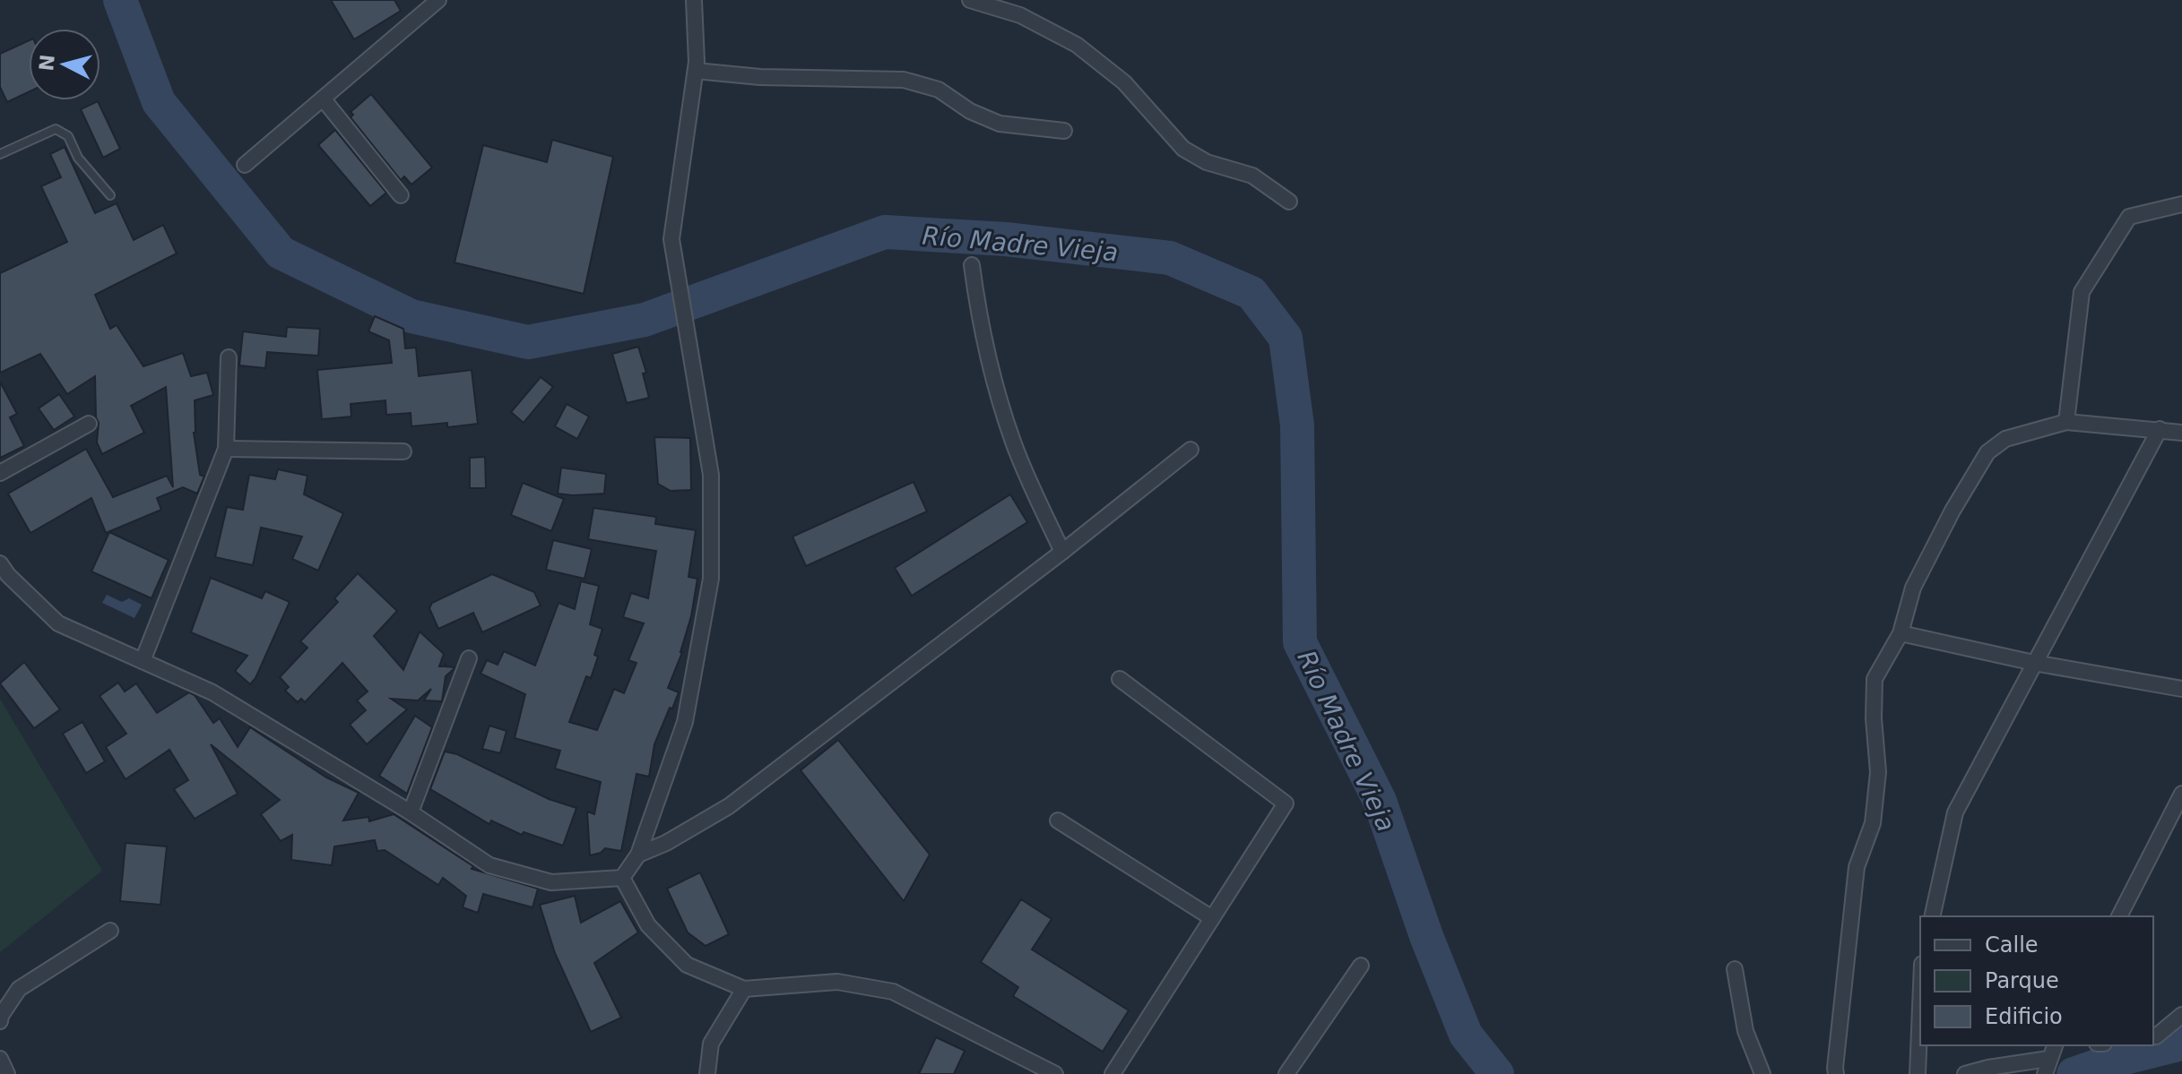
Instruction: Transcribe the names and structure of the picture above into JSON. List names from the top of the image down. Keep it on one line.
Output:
{"water":["Río Madre Vieja"],"legend":["Calle","Parque","Edificio"],"north":"left"}
